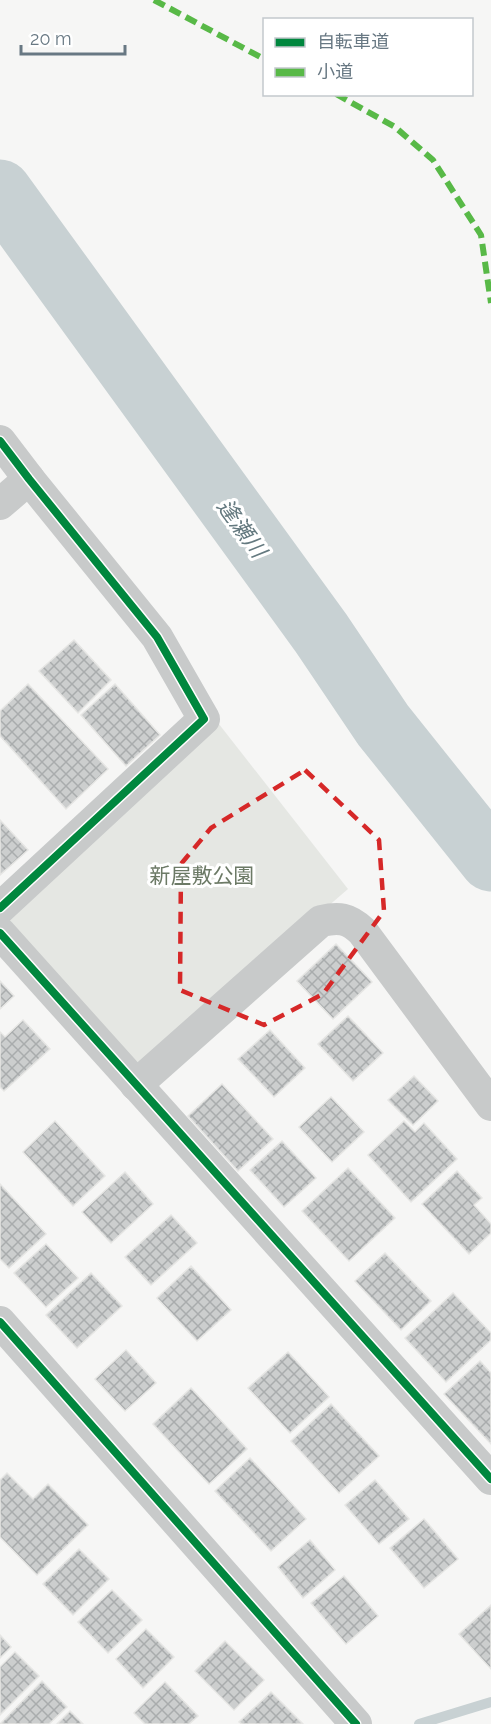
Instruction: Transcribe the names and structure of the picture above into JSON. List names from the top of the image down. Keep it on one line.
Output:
{"water":["逢瀬川"],"parks":["新屋敷公園"],"legend":["自転車道","小道"],"scale_bar":"20 m"}
